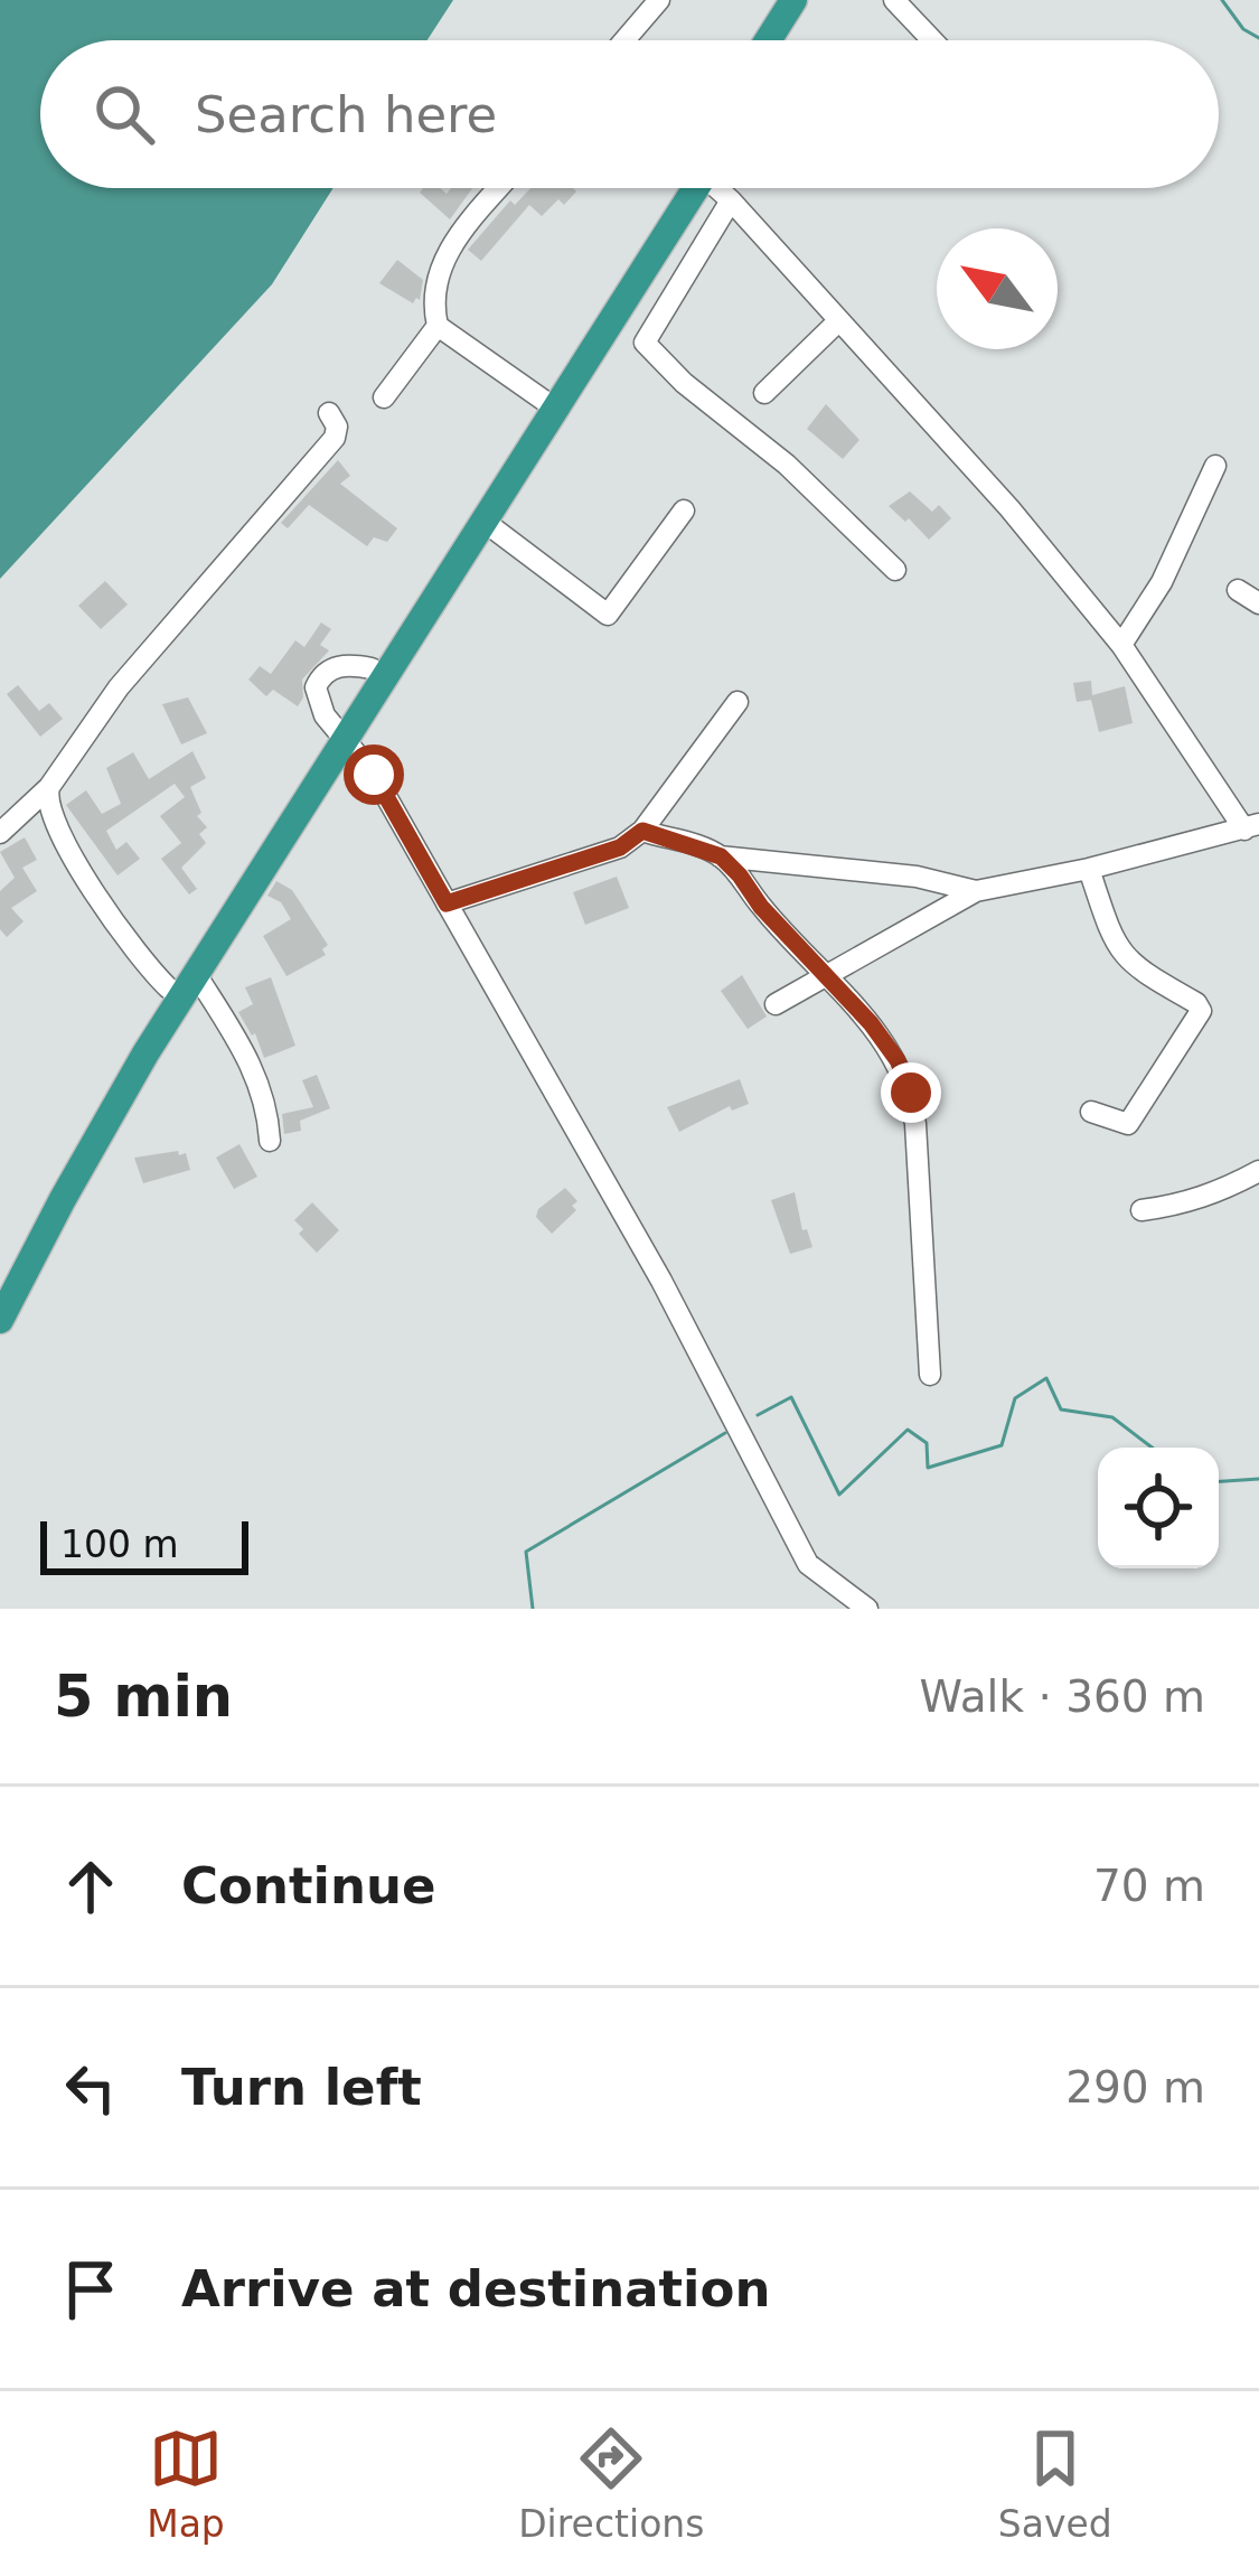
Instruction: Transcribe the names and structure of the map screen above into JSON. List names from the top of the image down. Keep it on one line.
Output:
{"scale_bar":"100 m","north":"top left","page":{"search":"Search here","scale":"100 m","heading":["5 min","Walk · 360 m"],"list":[["Continue","70 m"],["Turn left","290 m"],"Arrive at destination"],"nav":["Map","Directions","Saved"]}}
